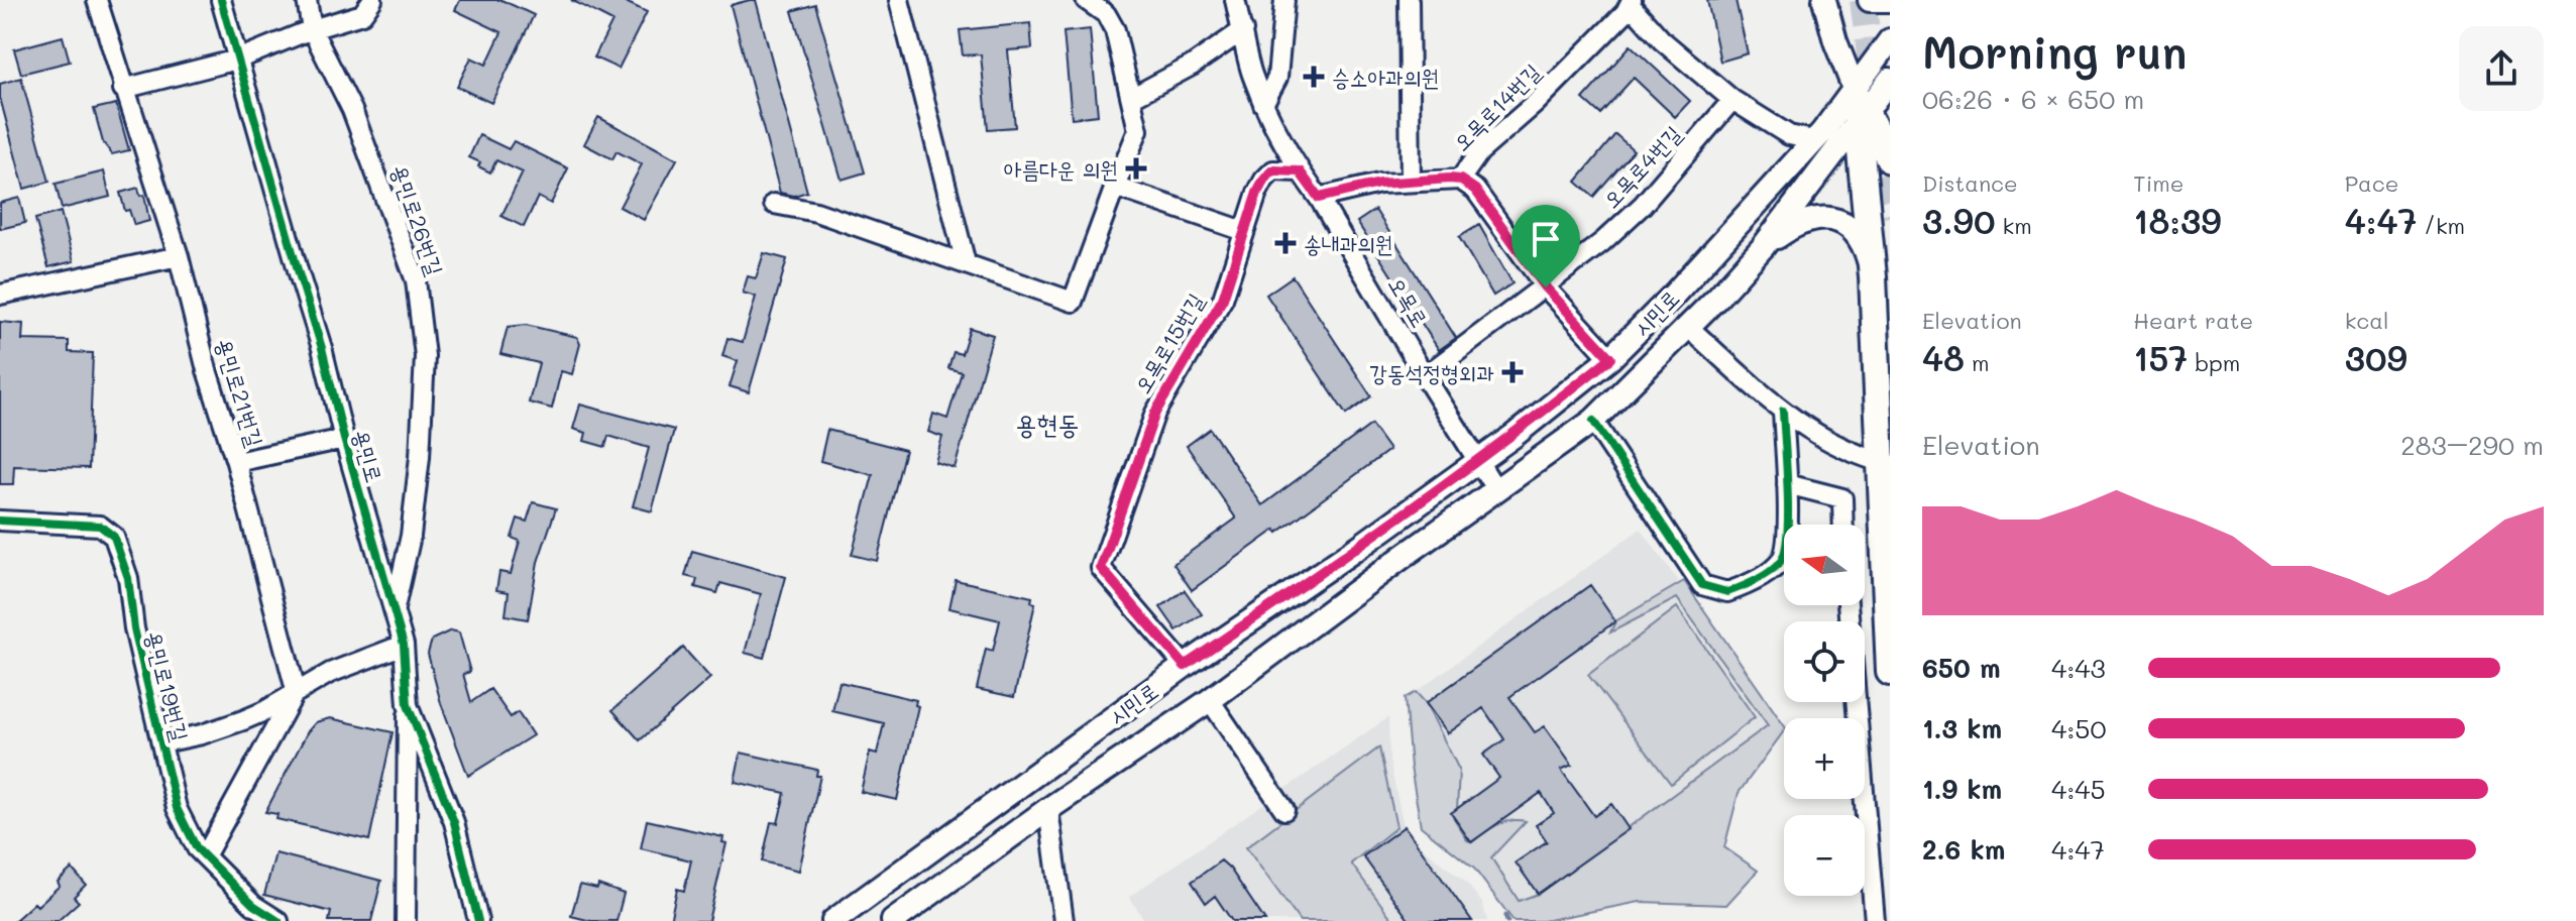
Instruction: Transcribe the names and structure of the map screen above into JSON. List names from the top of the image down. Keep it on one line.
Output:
{"streets":{"main road":["시민로"],"street":["오목로14번길","오목로4번길","용민로26번길","오목로","오목로15번길","용민로21번길","용민로","용민로19번길"]},"crossings":[["오목로14번길","오목로"],["오목로4번길","오목로"],["용민로26번길","용민로"],["오목로","시민로"],["오목로","오목로15번길"],["시민로","오목로15번길"]],"districts":["용현동"],"places":{"health":["승소아과의원","아름다운 의원","송내과의원","강동석정형외과"]},"north":"left","page":{"heading":["Morning run","06:26 · 6 × 650 m"],"stats":[["Distance","3.90 km"],["Time","18:39"],["Pace","4:47 /km"],["Elevation","48 m"],["Heart rate","157 bpm"],["kcal","309"]],"chart":["Elevation","283–290 m"],"map_buttons":["+","−"],"list":[{"name":"650 m","note":"4:43"},{"name":"1.3 km","note":"4:50"},{"name":"1.9 km","note":"4:45"},{"name":"2.6 km","note":"4:47"}]}}
